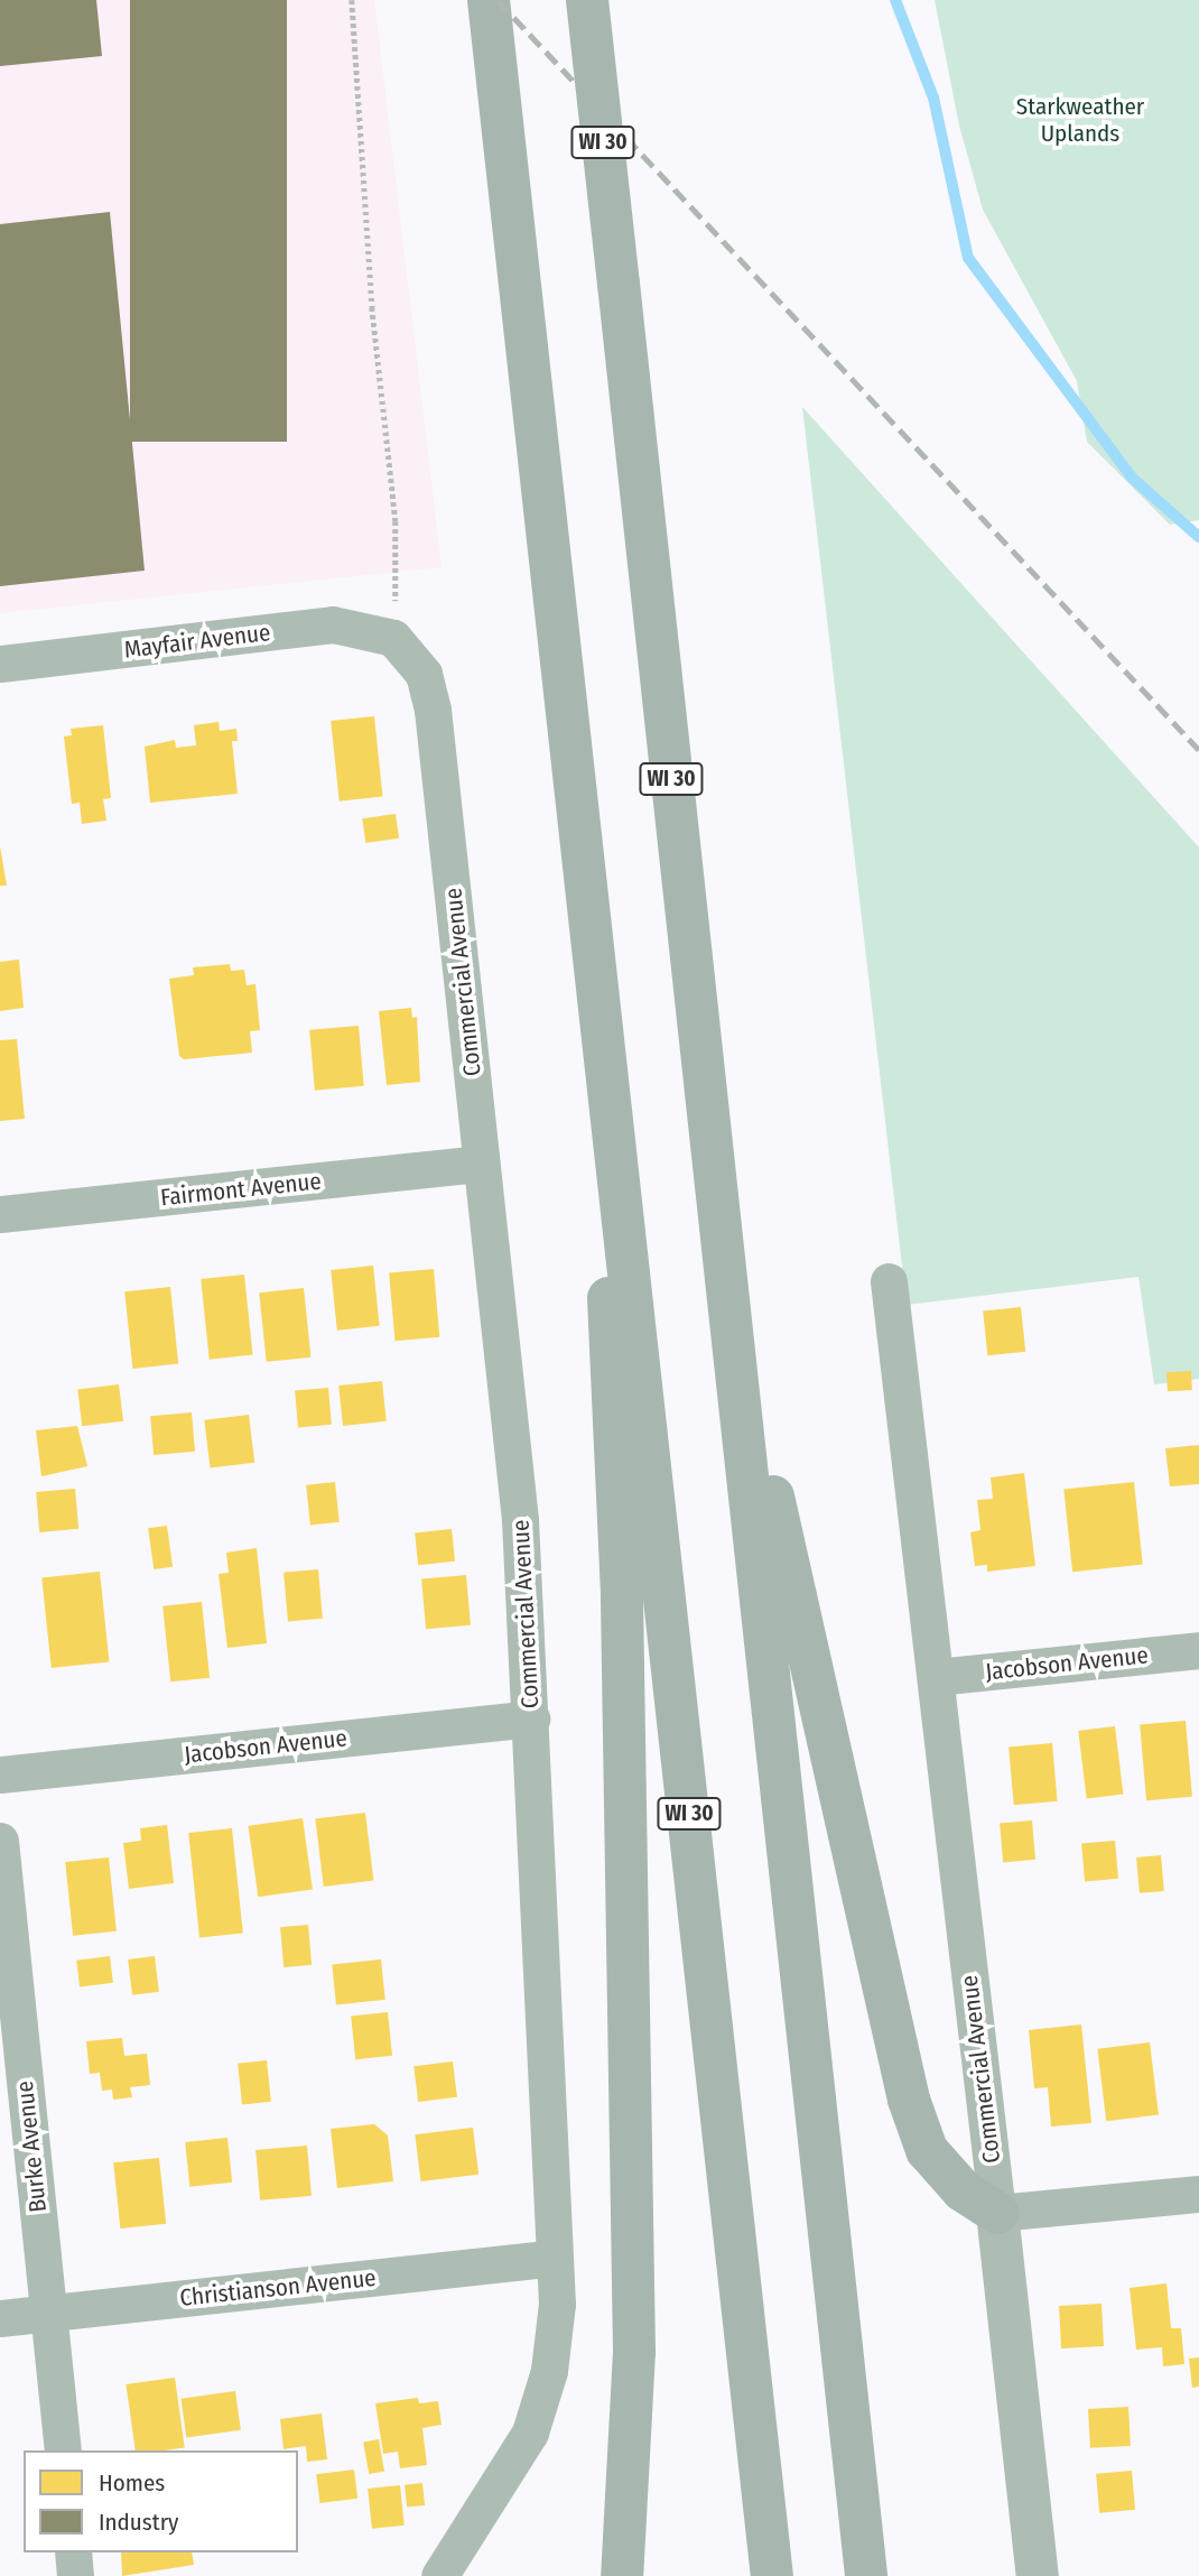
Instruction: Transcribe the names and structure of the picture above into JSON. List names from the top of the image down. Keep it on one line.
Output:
{"streets":{"highway":["WI 30"],"street":["Mayfair Avenue","Commercial Avenue","Fairmont Avenue","Jacobson Avenue","Burke Avenue","Christianson Avenue"]},"crossings":[["Mayfair Avenue","Commercial Avenue"],["Commercial Avenue","Fairmont Avenue"],["Commercial Avenue","Jacobson Avenue"],["Commercial Avenue","Christianson Avenue"],["Burke Avenue","Christianson Avenue"]],"parks":["Starkweather Uplands"],"legend":["Homes","Industry"]}
